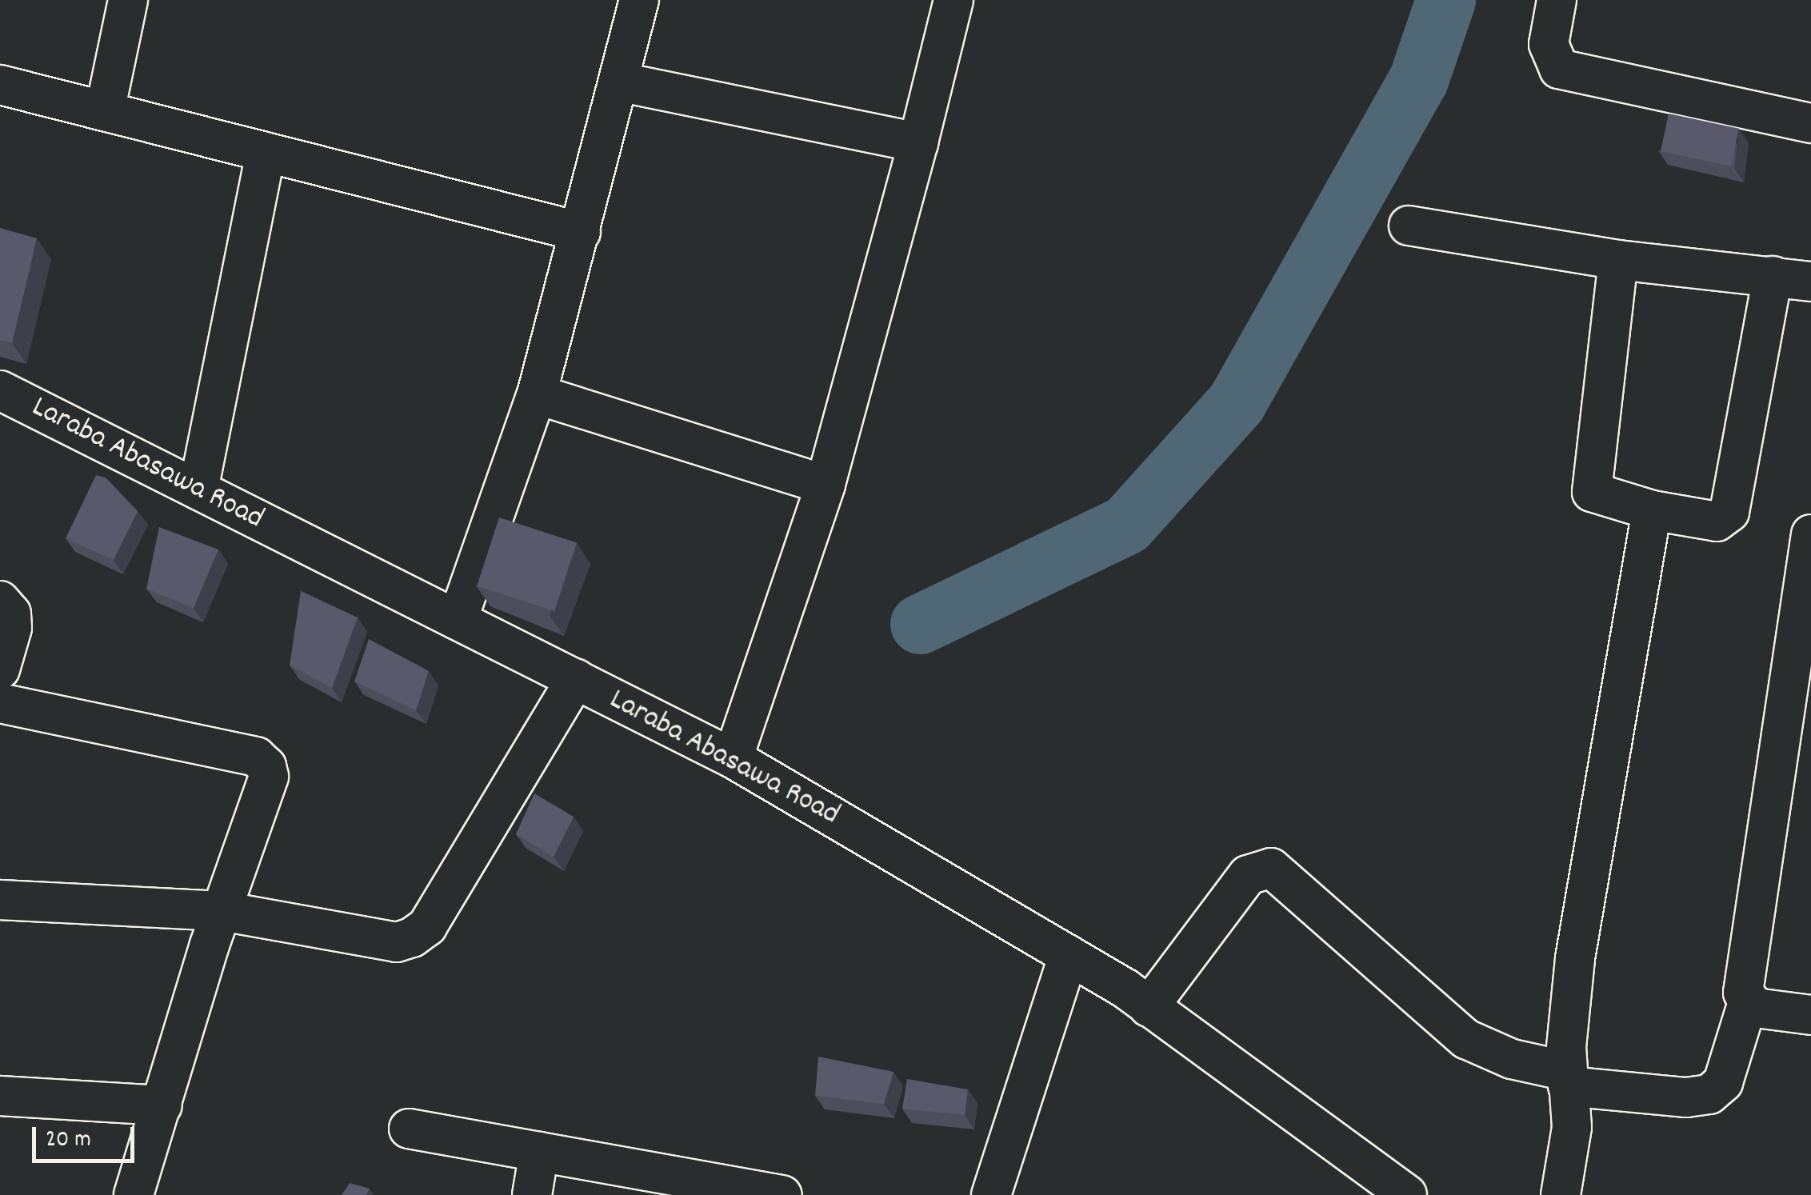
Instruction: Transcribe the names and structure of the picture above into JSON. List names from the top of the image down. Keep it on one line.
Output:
{"streets":{"street":["Laraba Abasawa Road"]},"scale_bar":"20 m"}
